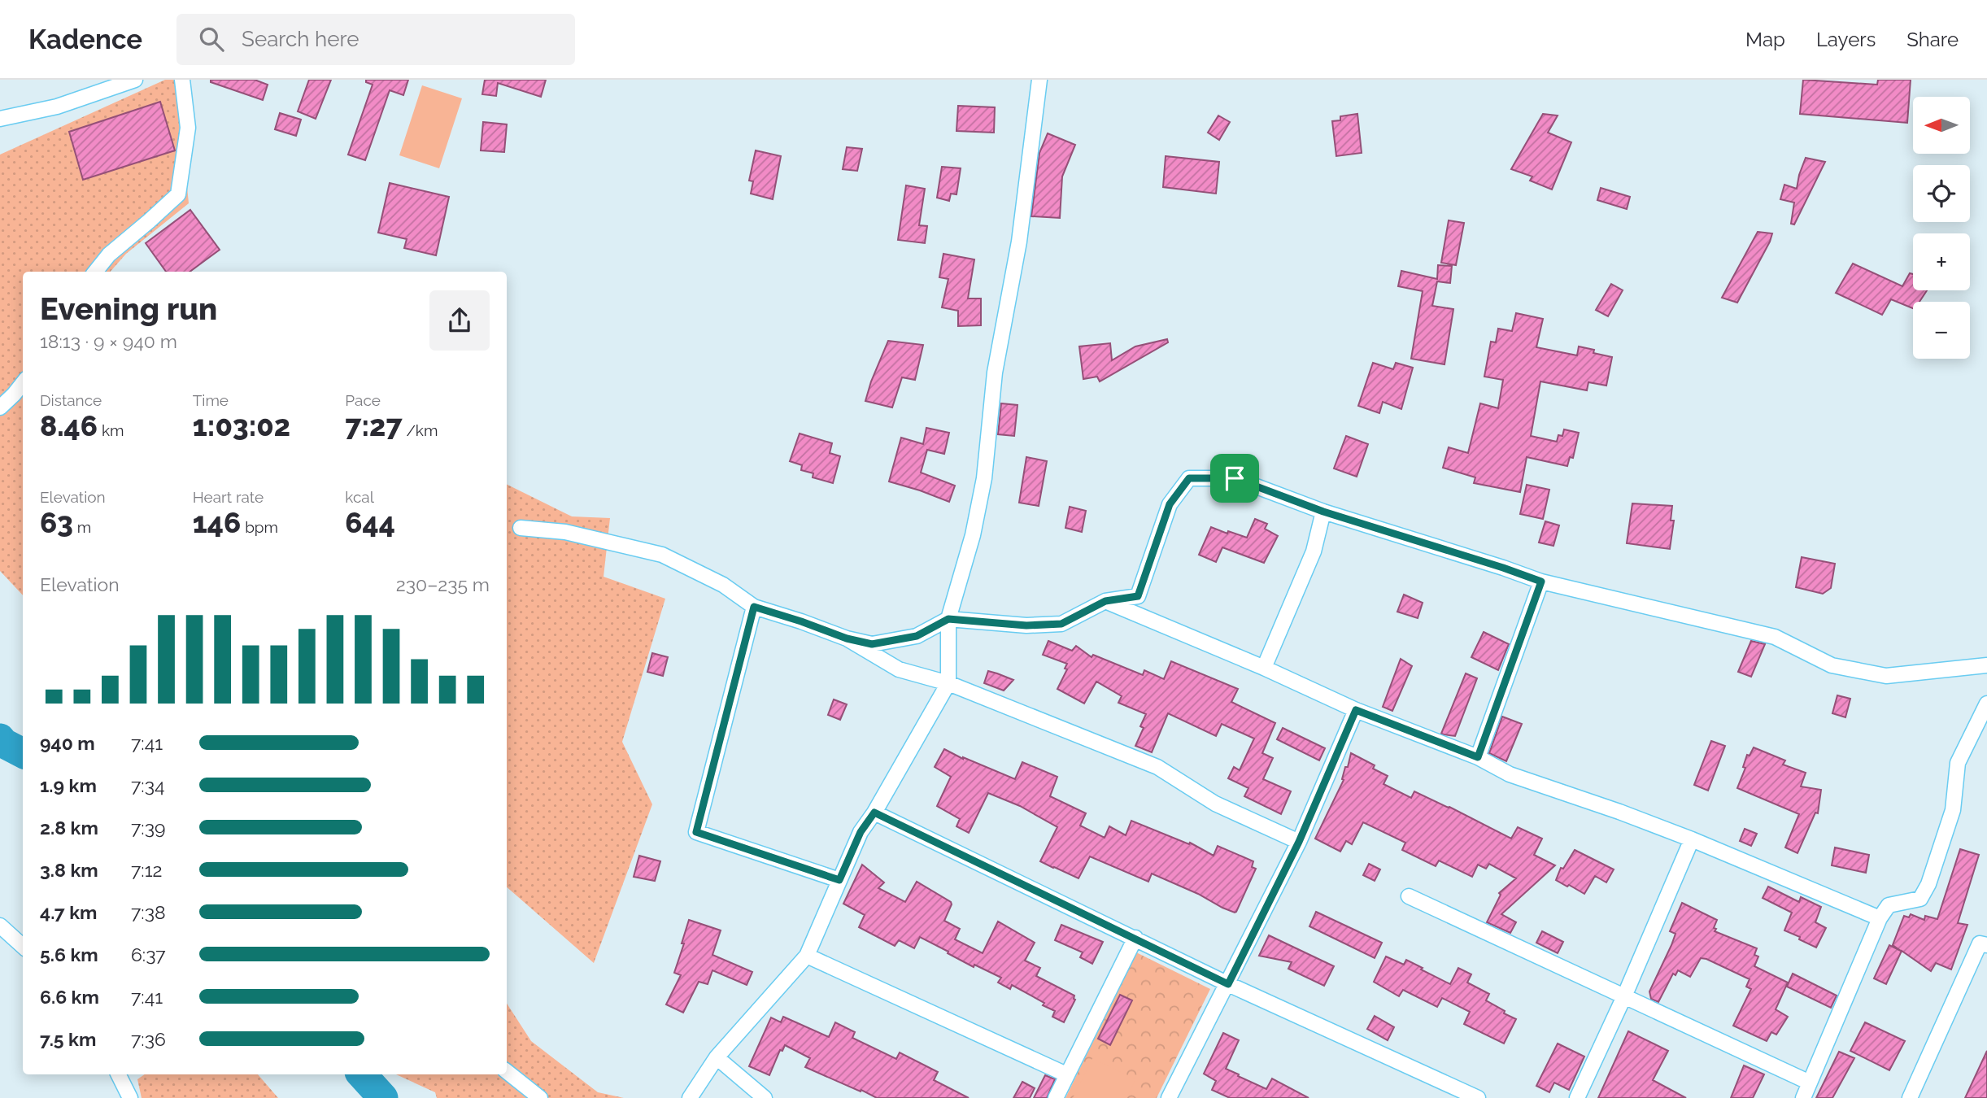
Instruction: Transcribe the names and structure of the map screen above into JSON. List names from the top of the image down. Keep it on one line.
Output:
{"north":"left","page":{"header":"Kadence","search":"Search here","nav":["Map","Layers","Share"],"map_buttons":["+","−"],"heading":["Evening run","18:13 · 9 × 940 m"],"stats":[["Distance","8.46 km"],["Time","1:03:02"],["Pace","7:27 /km"],["Elevation","63 m"],["Heart rate","146 bpm"],["kcal","644"]],"chart":["Elevation","230–235 m"],"list":[{"name":"940 m","note":"7:41"},{"name":"1.9 km","note":"7:34"},{"name":"2.8 km","note":"7:39"},{"name":"3.8 km","note":"7:12"},{"name":"4.7 km","note":"7:38"},{"name":"5.6 km","note":"6:37"},{"name":"6.6 km","note":"7:41"},{"name":"7.5 km","note":"7:36"}]}}
